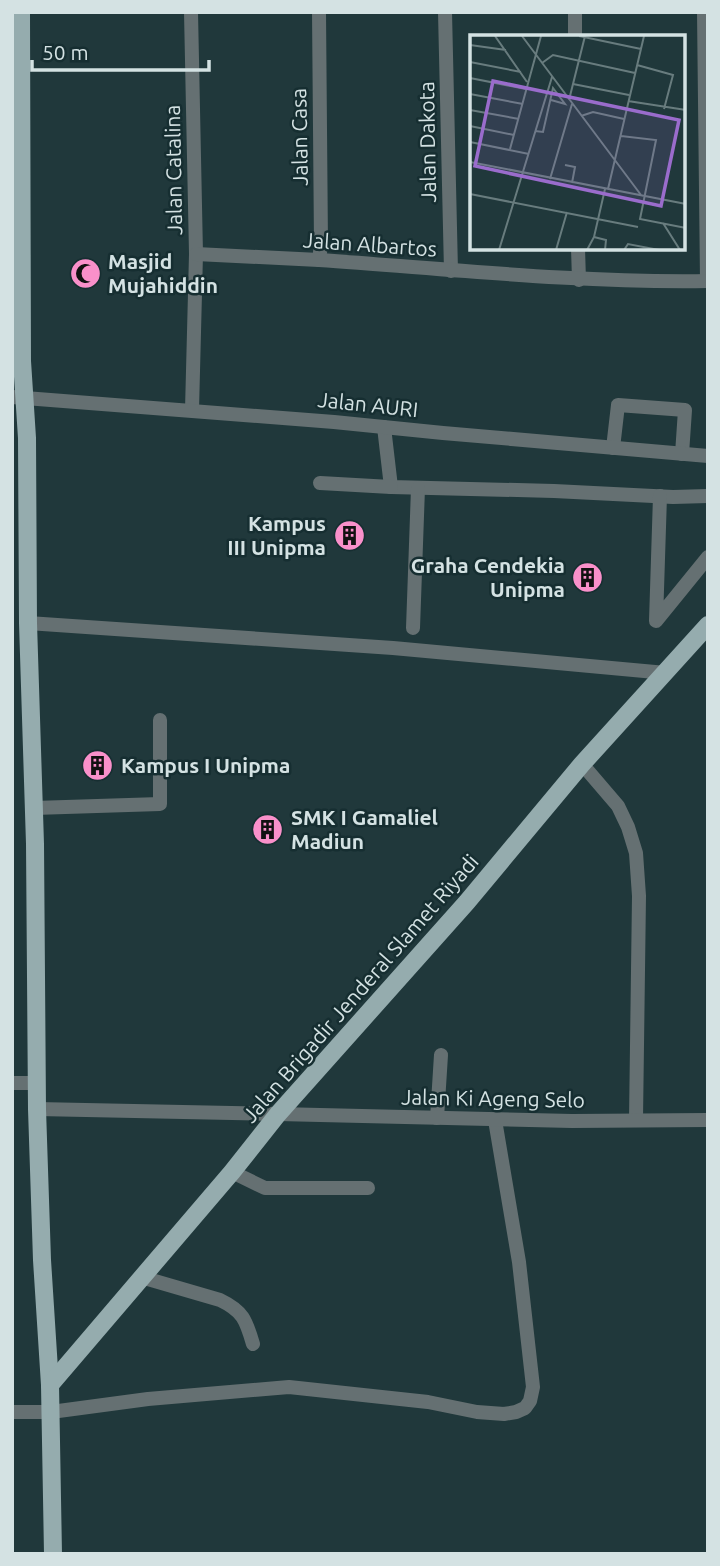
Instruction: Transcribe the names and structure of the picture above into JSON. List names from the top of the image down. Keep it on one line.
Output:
{"streets":{"main road":["Jalan Brigadir Jenderal Slamet Riyadi"],"street":["Jalan Casa","Jalan Dakota","Jalan Catalina","Jalan Albartos","Jalan AURI","Jalan Ki Ageng Selo"]},"crossings":[["Jalan Casa","Jalan Albartos"],["Jalan Dakota","Jalan Albartos"],["Jalan Catalina","Jalan Albartos"],["Jalan Catalina","Jalan AURI"],["Jalan Brigadir Jenderal Slamet Riyadi","Jalan Ki Ageng Selo"]],"places":{"mosque":["Masjid Mujahiddin"],"building":["Kampus III Unipma","Graha Cendekia Unipma","Kampus I Unipma","SMK I Gamaliel Madiun"]},"scale_bar":"50 m"}
